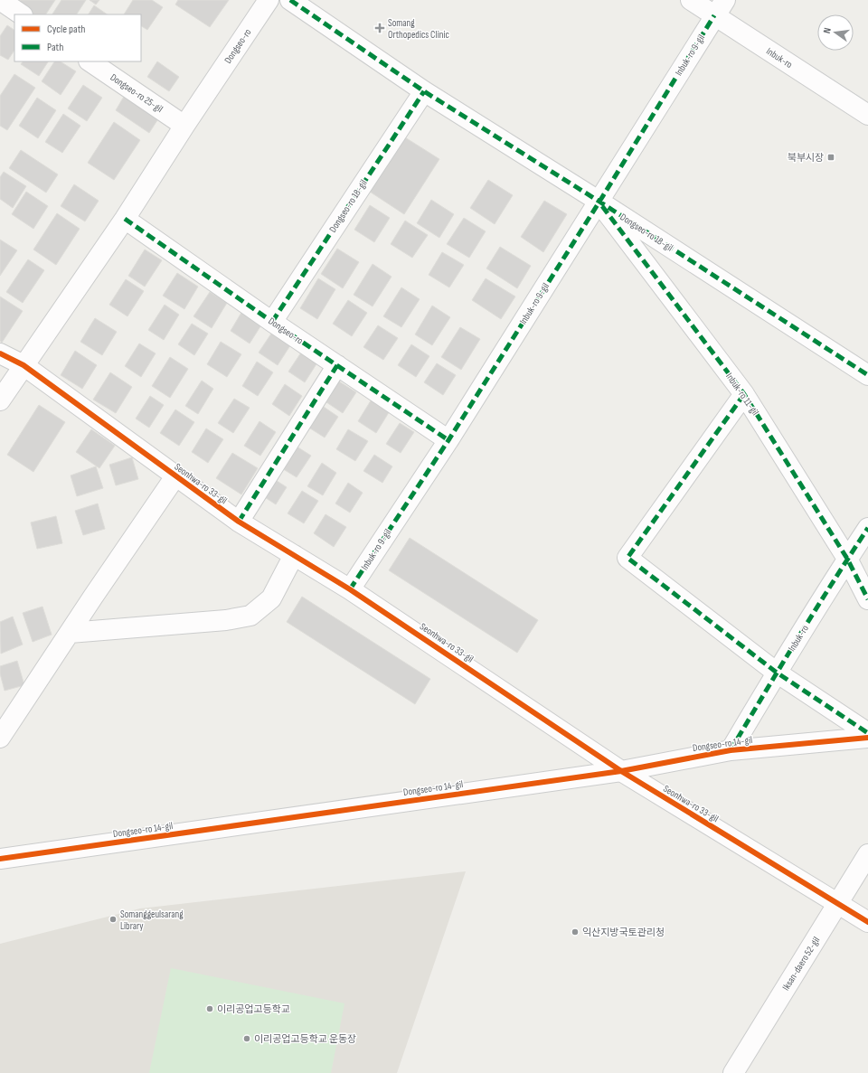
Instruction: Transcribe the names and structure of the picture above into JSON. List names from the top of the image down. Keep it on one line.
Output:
{"streets":{"street":["Dongseo-ro","Inbuk-ro 9-gil","Inbuk-ro","Dongseo-ro 25-gil","Dongseo-ro 18-gil","Inbuk-ro 11-gil","Seonhwa-ro 33-gil","Dongseo-ro 14-gil","Iksan-daero 52-gil"]},"crossings":[["Dongseo-ro","Inbuk-ro 9-gil"],["Dongseo-ro","Dongseo-ro 25-gil"],["Dongseo-ro","Dongseo-ro 18-gil"],["Dongseo-ro","Seonhwa-ro 33-gil"],["Inbuk-ro 9-gil","Inbuk-ro"],["Inbuk-ro 9-gil","Dongseo-ro 18-gil"],["Inbuk-ro 9-gil","Inbuk-ro 11-gil"],["Inbuk-ro 9-gil","Seonhwa-ro 33-gil"],["Inbuk-ro","Inbuk-ro 11-gil"],["Inbuk-ro","Dongseo-ro 14-gil"],["Dongseo-ro 18-gil","Inbuk-ro 11-gil"],["Seonhwa-ro 33-gil","Dongseo-ro 14-gil"],["Seonhwa-ro 33-gil","Iksan-daero 52-gil"]],"places":{"health":["Somang Orthopedics Clinic"],"transit":["북부시장"],"other":["Somanggeulsarang Library","익산지방국토관리청","이리공업고등학교","이리공업고등학교 운동장"]},"legend":["Cycle path","Path"],"north":"left"}
